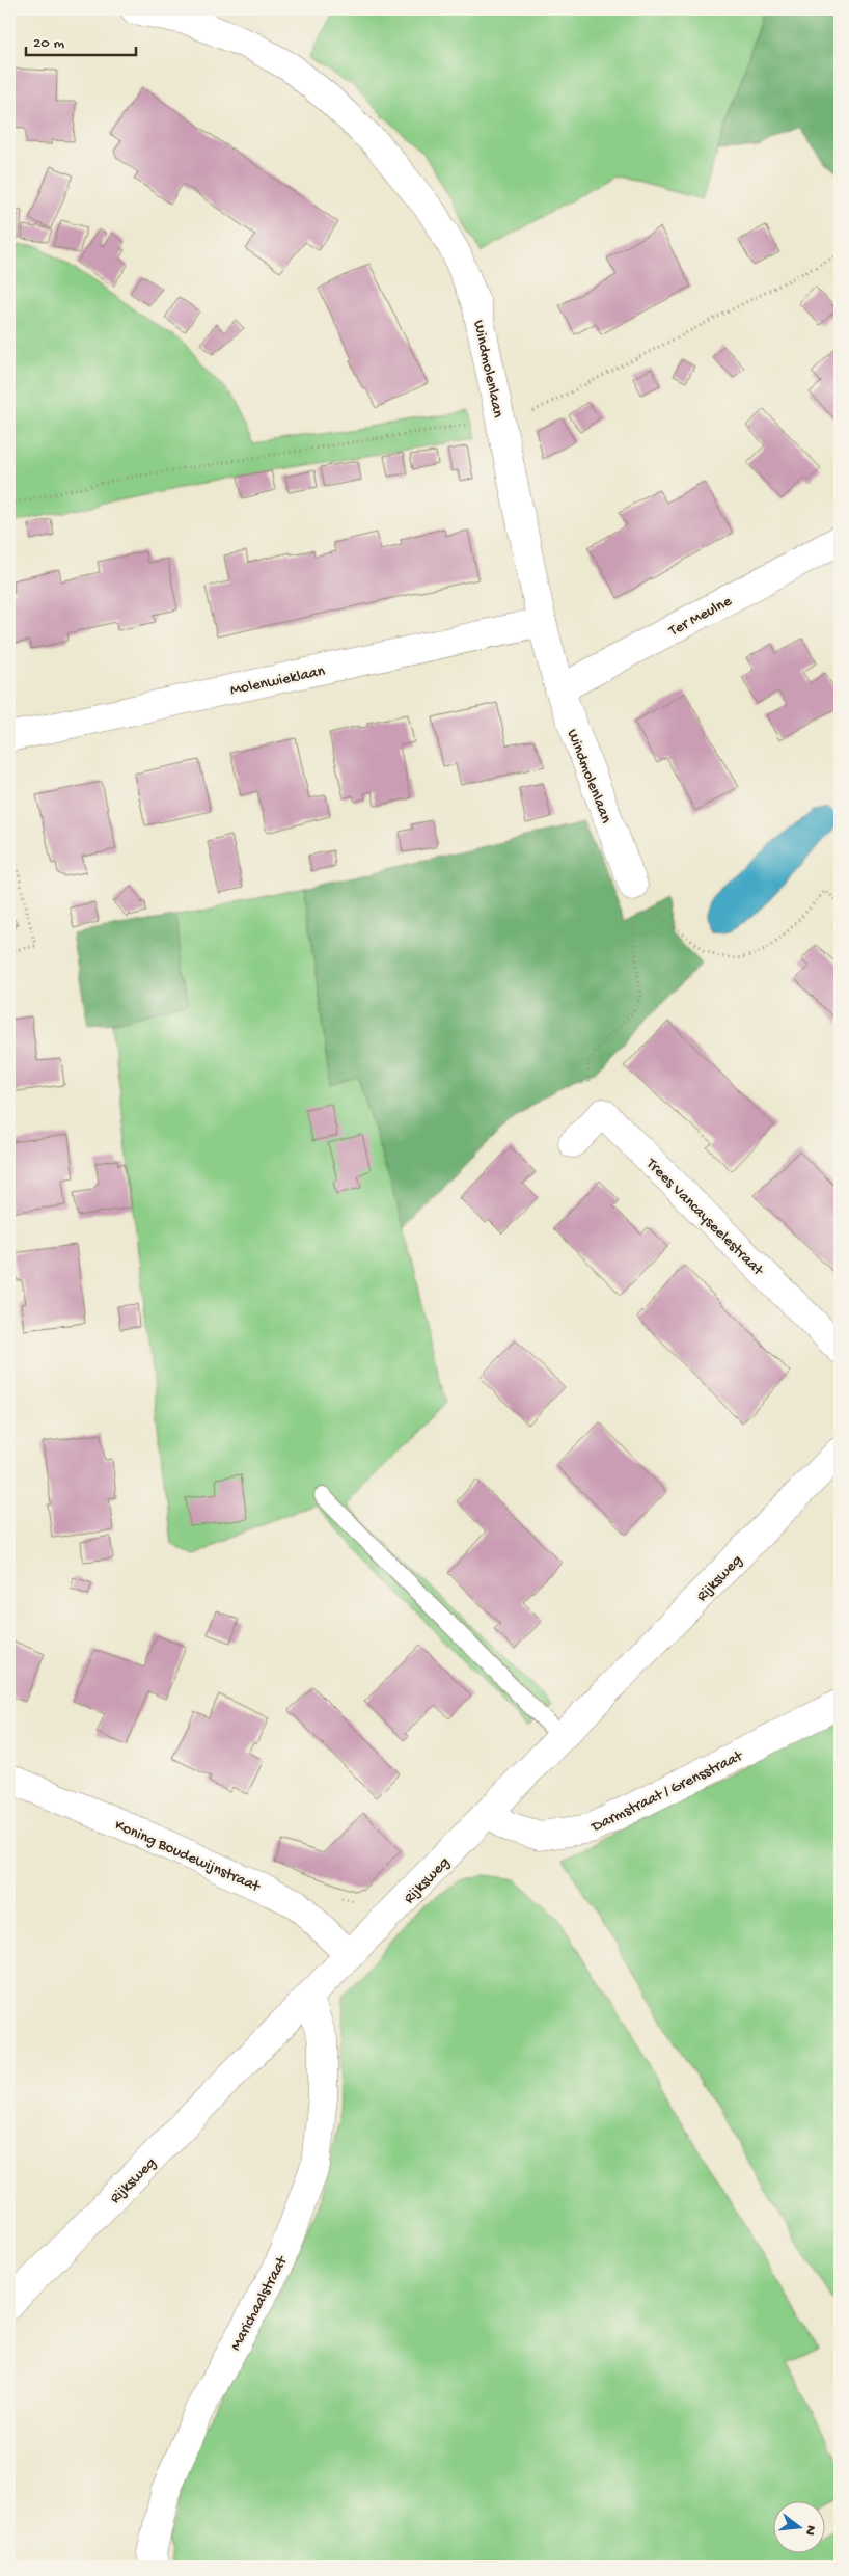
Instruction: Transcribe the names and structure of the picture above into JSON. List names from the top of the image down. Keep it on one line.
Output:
{"streets":{"street":["Windmolenlaan","Ter Meulne","Molenwieklaan","Trees Vancayseelestraat","Rijksweg","Darmstraat / Grensstraat","Koning Boudewijnstraat","Marichaalstraat"]},"crossings":[["Windmolenlaan","Ter Meulne"],["Windmolenlaan","Molenwieklaan"],["Rijksweg","Darmstraat / Grensstraat"],["Rijksweg","Koning Boudewijnstraat"],["Rijksweg","Marichaalstraat"]],"scale_bar":"20 m","north":"right"}
